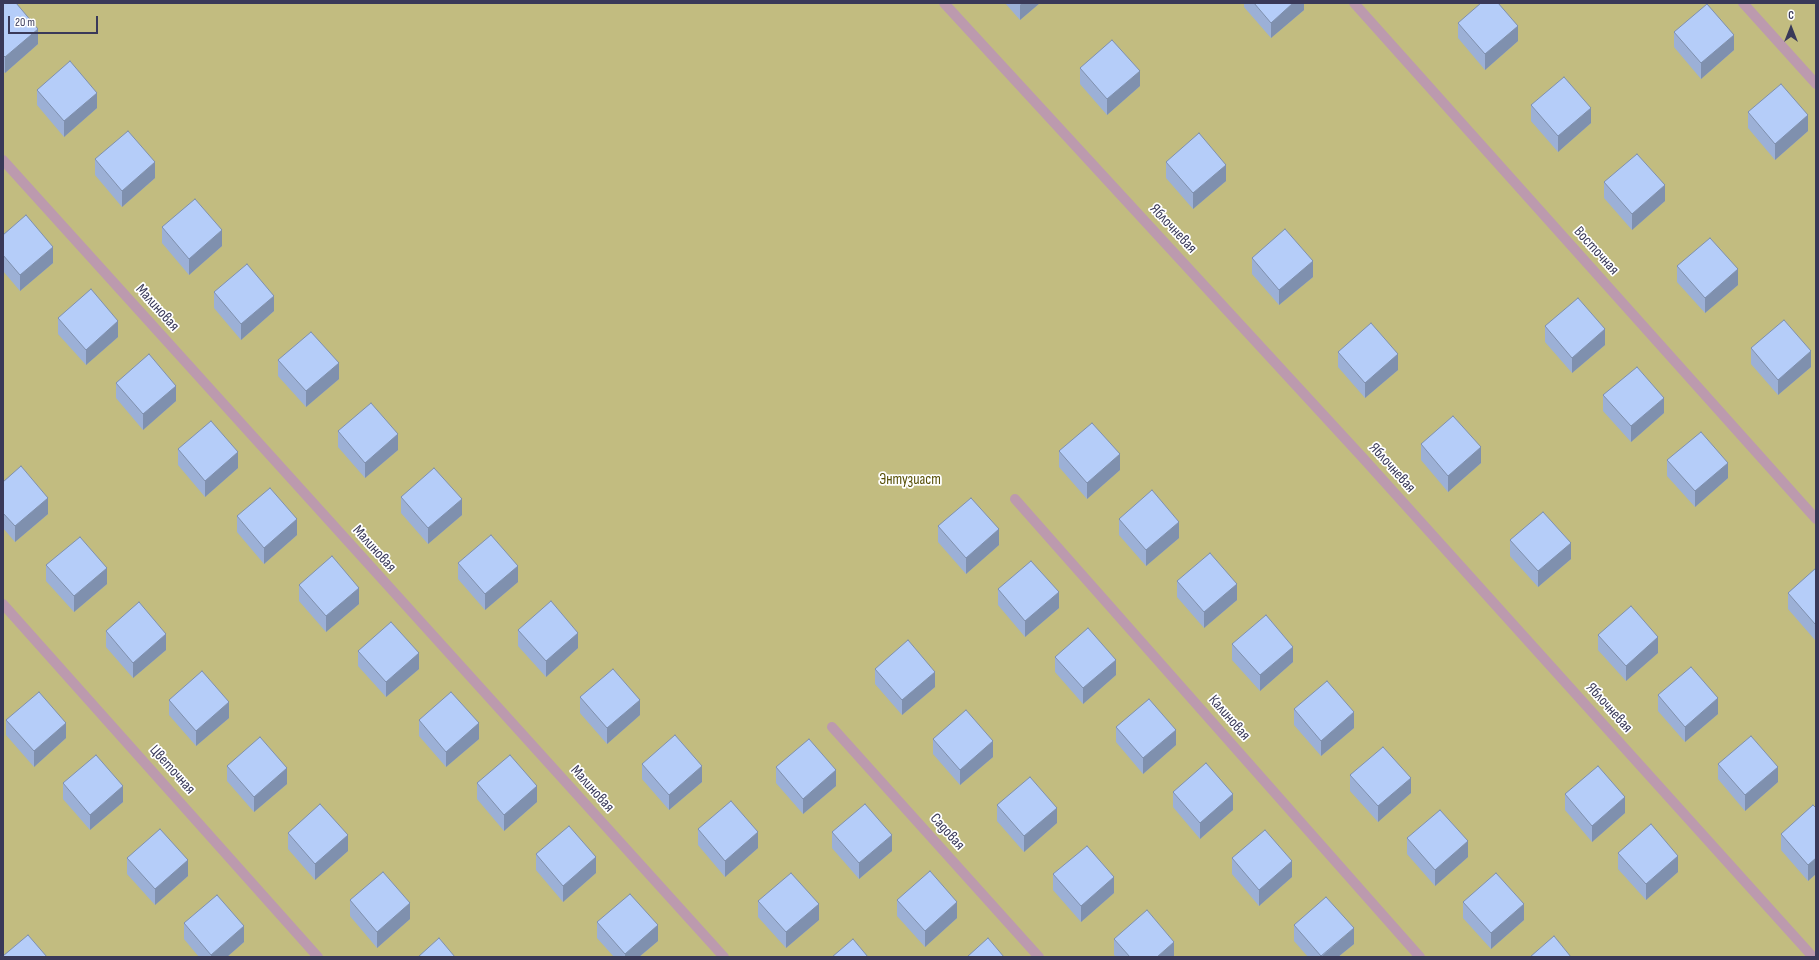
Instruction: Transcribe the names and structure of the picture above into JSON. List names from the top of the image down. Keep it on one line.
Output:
{"streets":{"street":["Яблочневая","Восточная","Малиновая","Калиновая","Цветочная","Садовая"]},"parks":["Энтузиаст"],"scale_bar":"20 m","north":"top"}
